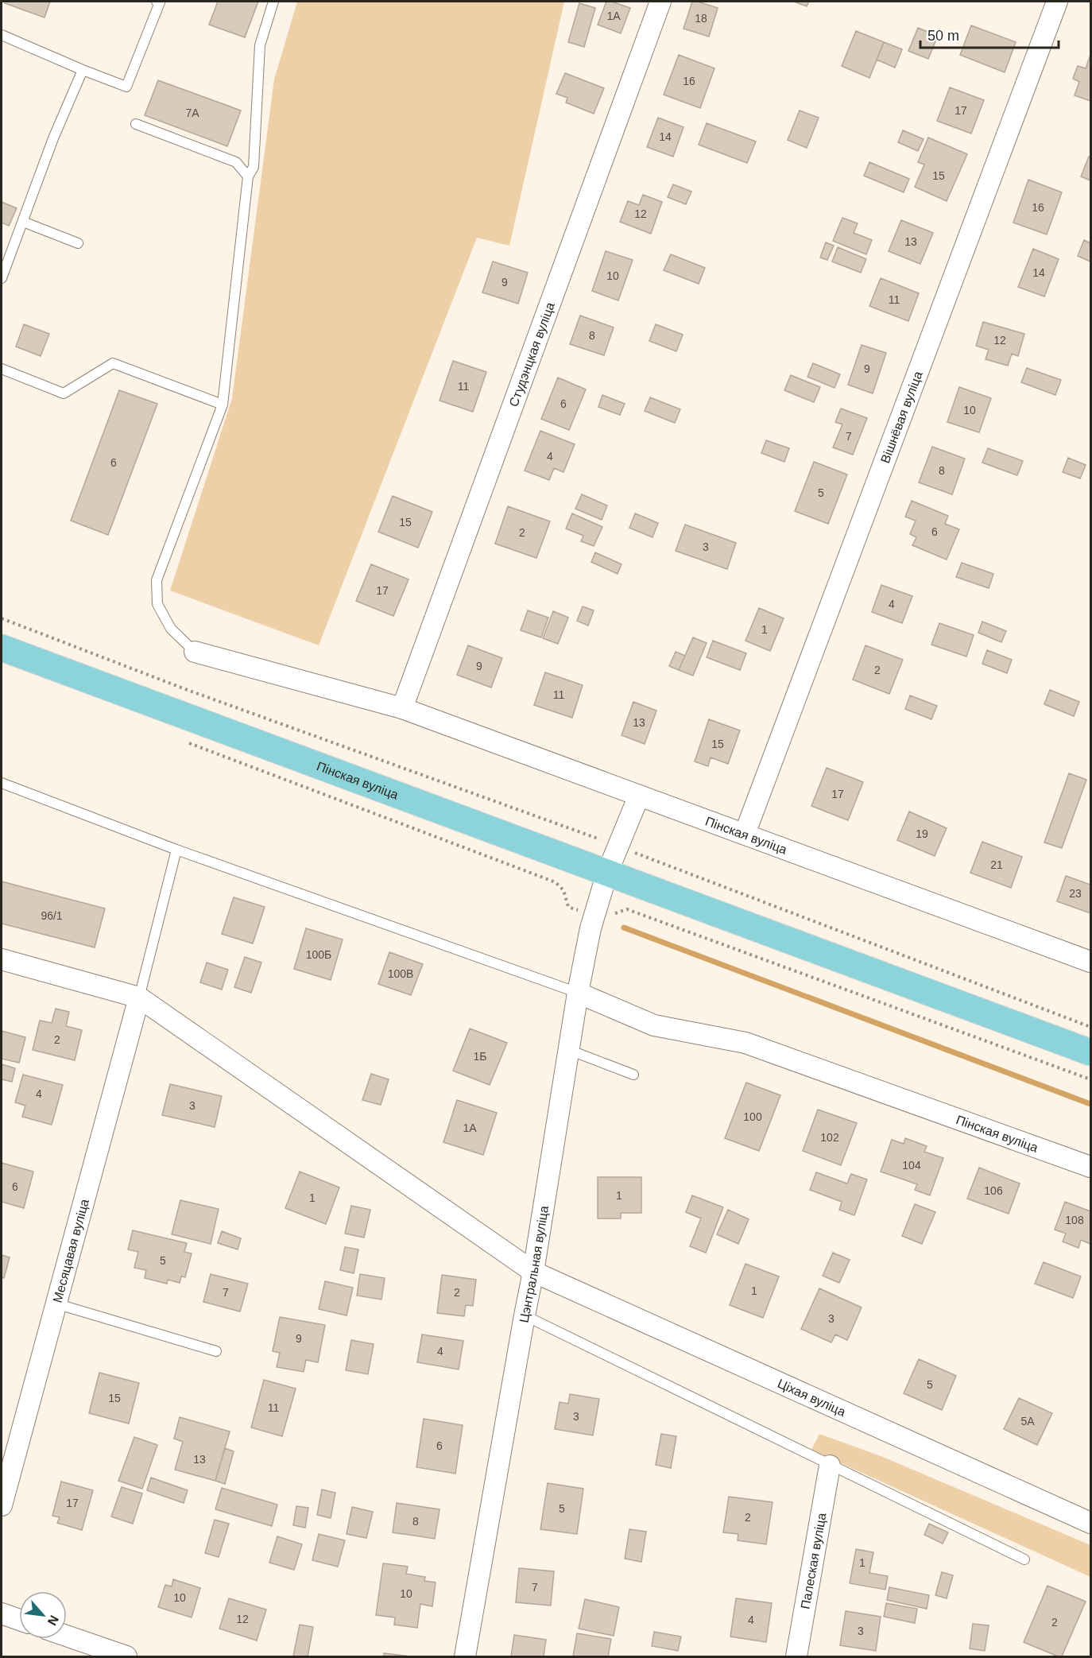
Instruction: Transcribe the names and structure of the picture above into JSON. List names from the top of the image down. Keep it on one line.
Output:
{"streets":{"main road":["Пінская вуліца"],"street":["Студэнцкая вуліца","Вішнёвая вуліца","Месяцавая вуліца","Цэнтральная вуліца","Ціхая вуліца","Палеская вуліца"]},"crossings":[["Студэнцкая вуліца","Пінская вуліца"],["Вішнёвая вуліца","Пінская вуліца"],["Пінская вуліца","Цэнтральная вуліца"],["Месяцавая вуліца","Ціхая вуліца"],["Цэнтральная вуліца","Ціхая вуліца"]],"house_numbers":["1А","18","16","17","7А","14","15","16","12","13","14","10","9","11","8","12","9","11","6","10","7","4","6","8","5","15","6","2","3","17","4","1","9","2","11","13","15","17","19","21","23","96/1","100Б","100В","2","1Б","4","3","100","1А","102","104","6","106","1","1","108","5","1","7","2","3","9","4","5","15","11","3","5А","6","13","17","5","2","8","1","7","10","10","12","4","2","3"],"scale_bar":"50 m","north":"bottom right"}
